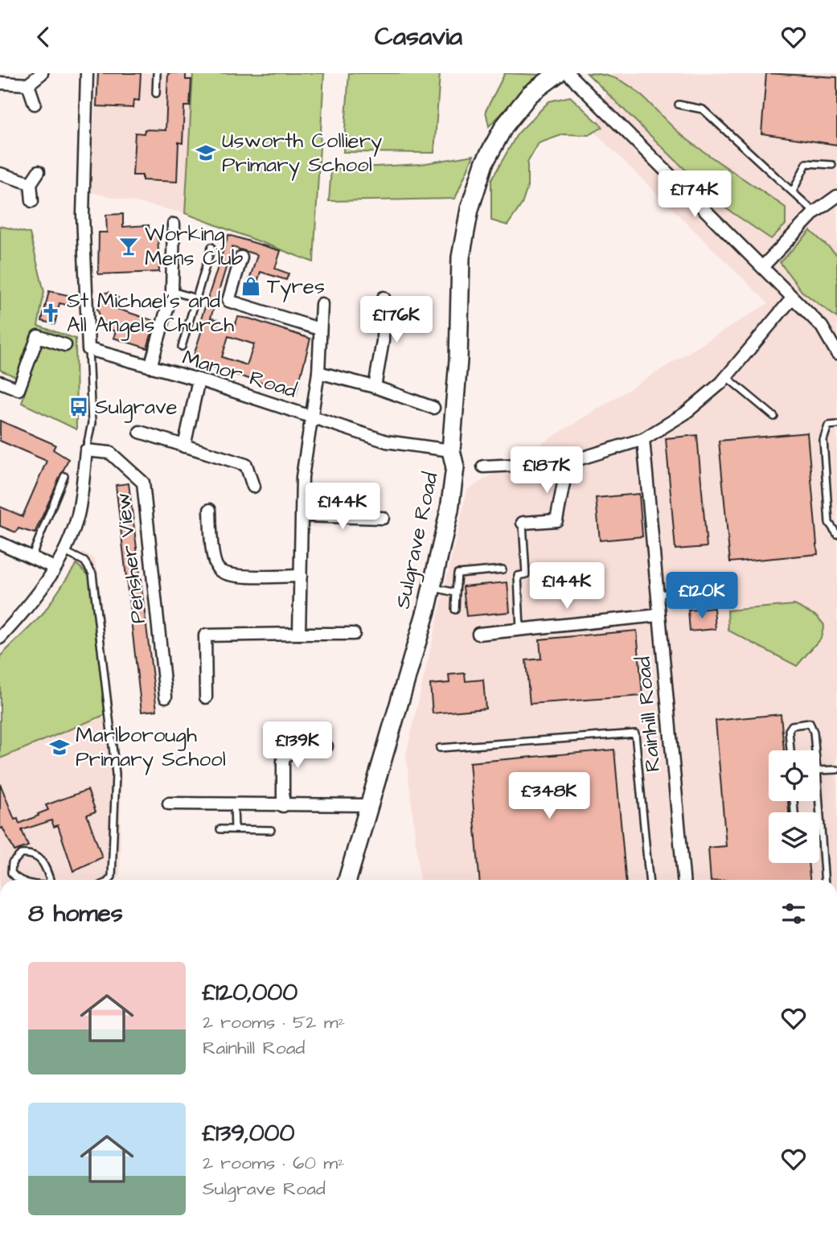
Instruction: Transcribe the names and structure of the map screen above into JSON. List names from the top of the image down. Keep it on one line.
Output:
{"streets":{"street":["Manor Road","Sulgrave Road","Pensher View","Rainhill Road"]},"crossings":[["Manor Road","Sulgrave Road"]],"places":{"school or university":["Usworth Colliery Primary School","Marlborough Primary School"],"bar":["Working Mens Club"],"shop":["Tyres"],"church":["St Michael's and All Angels Church"],"bus stop":["Sulgrave"]},"page":{"header":"Casavia","price":["£174K","£176K","£187K","£144K","£144K","£120K","£139K","£348K"],"heading":"8 homes","list":[{"name":"£120,000","note":"2 rooms · 52 m² · Rainhill Road"},{"name":"£139,000","note":"2 rooms · 60 m² · Sulgrave Road"}]}}
